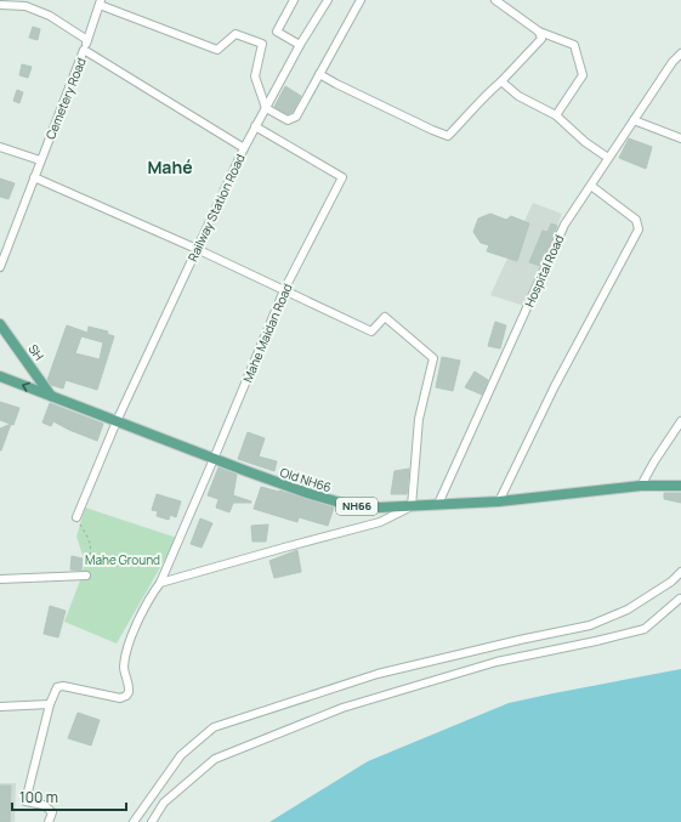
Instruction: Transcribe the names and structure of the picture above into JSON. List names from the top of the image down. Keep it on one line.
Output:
{"streets":{"main road":["SH","Old NH66","NH66"],"street":["Cemetery Road","Railway Station Road","Hospital Road","Mahe Maidan Road"]},"crossings":[["Cemetery Road","Railway Station Road"],["Railway Station Road","Mahe Maidan Road"],["Railway Station Road","Old NH66"],["Hospital Road","Old NH66"],["Mahe Maidan Road","Old NH66"],["SH","Old NH66"]],"districts":["Mahé"],"parks":["Mahe Ground"],"scale_bar":"100 m"}
